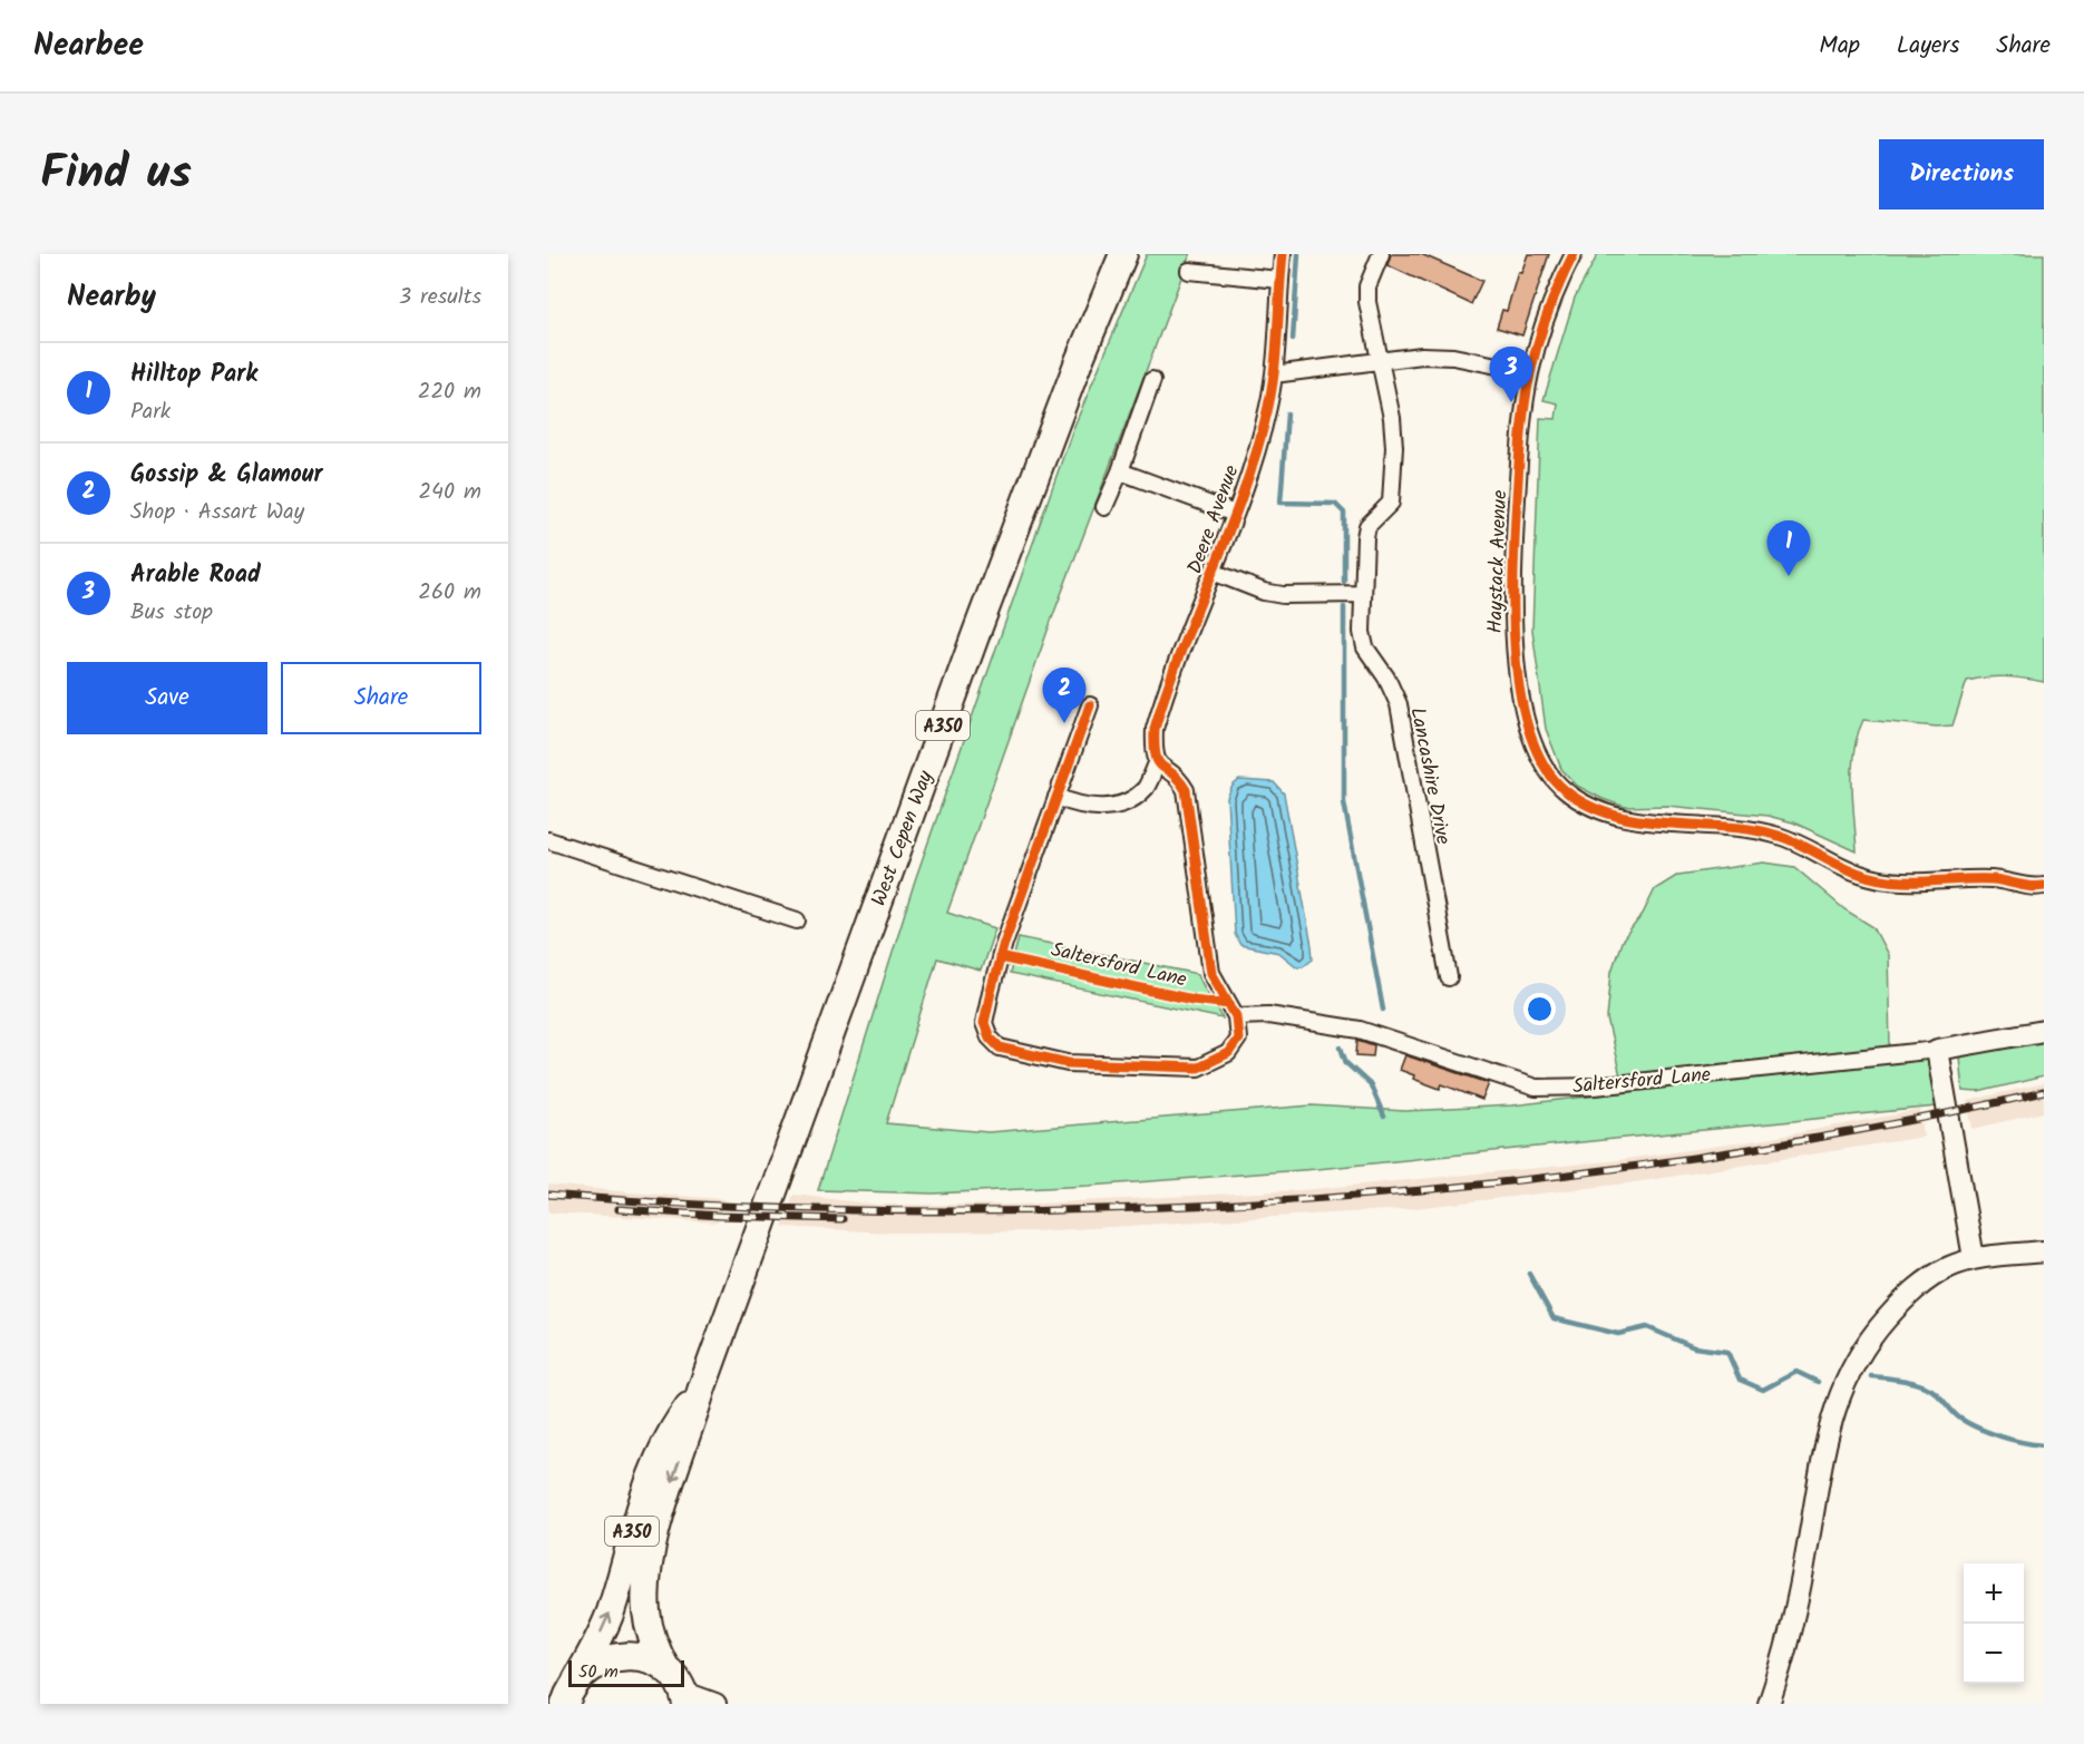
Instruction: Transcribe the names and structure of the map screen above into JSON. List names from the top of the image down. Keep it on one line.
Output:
{"streets":{"highway":["A350","West Cepen Way"],"main road":["Saltersford Lane"],"street":["Deere Avenue","Haystack Avenue","Lancashire Drive"]},"scale_bar":"50 m","page":{"header":"Nearbee","nav":["Map","Layers","Share"],"title":"Find us","buttons":["Directions",["Save","Share"]],"heading":["Nearby","3 results"],"list":[{"mark":"1","name":"Hilltop Park","note":"Park","value":"220 m"},{"mark":"2","name":"Gossip & Glamour","note":"Shop · Assart Way","value":"240 m"},{"mark":"3","name":"Arable Road","note":"Bus stop","value":"260 m"}],"pins":["3","1","2"],"map_buttons":["+","−"],"scale":"50 m"}}
